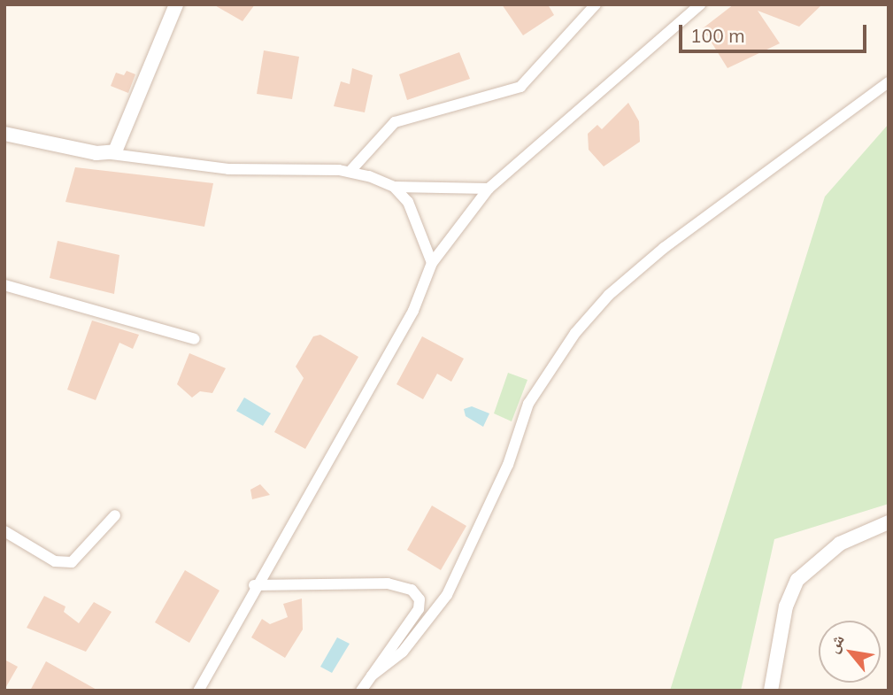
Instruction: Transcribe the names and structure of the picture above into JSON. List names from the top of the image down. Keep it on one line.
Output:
{"scale_bar":"100 m","north":"top left"}
